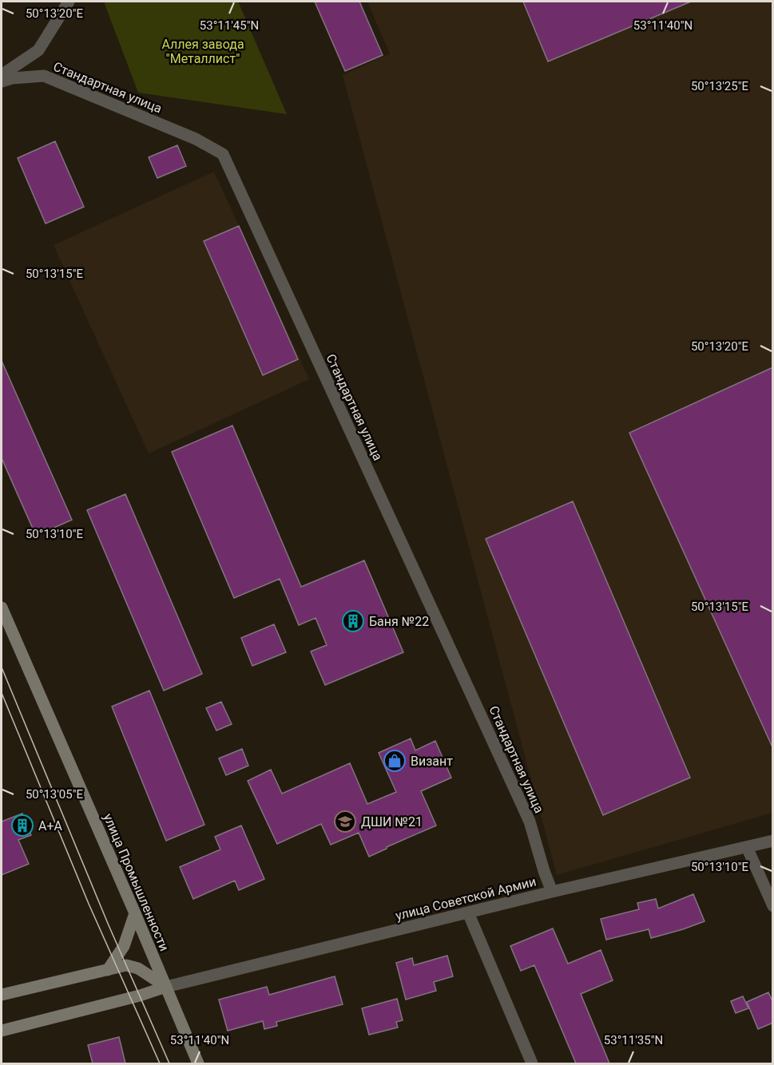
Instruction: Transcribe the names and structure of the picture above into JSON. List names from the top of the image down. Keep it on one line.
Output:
{"streets":{"main road":["улица Промышленности","улица Советской Армии"],"street":["Стандартная улица"]},"crossings":[["Стандартная улица","улица Советской Армии"],["улица Промышленности","улица Советской Армии"]],"parks":["Аллея завода \"Металлист\""],"places":{"building":["Баня №22","А+A"],"shop":["Визант"],"school or university":["ДШИ №21"]},"coordinates":["50°13'20\"E","53°11'45\"N","53°11'40\"N","50°13'25\"E","50°13'15\"E","50°13'10\"E","50°13'05\"E","53°11'35\"N"]}
